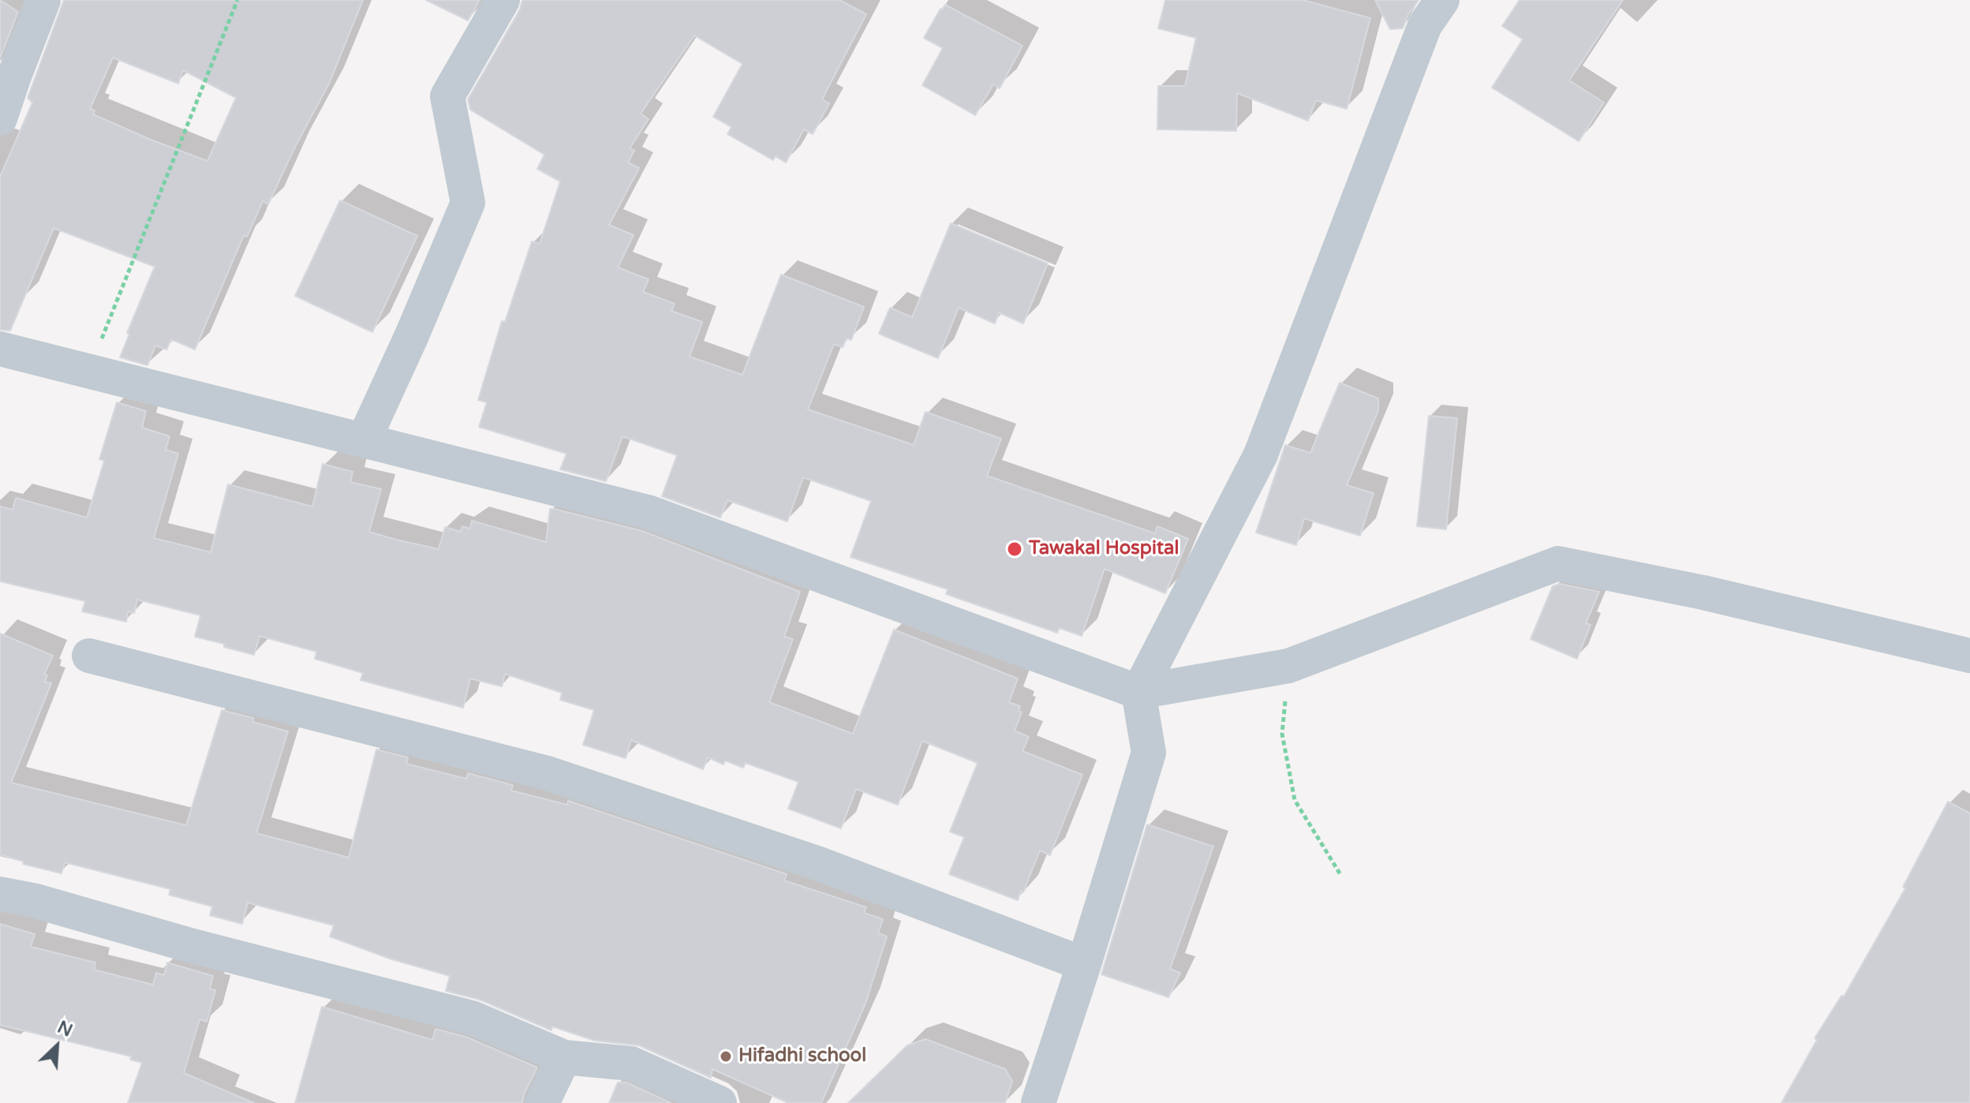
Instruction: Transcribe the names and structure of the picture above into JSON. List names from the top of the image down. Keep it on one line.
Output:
{"places":["Tawakal Hospital","Hifadhi school"],"north":"top right"}
